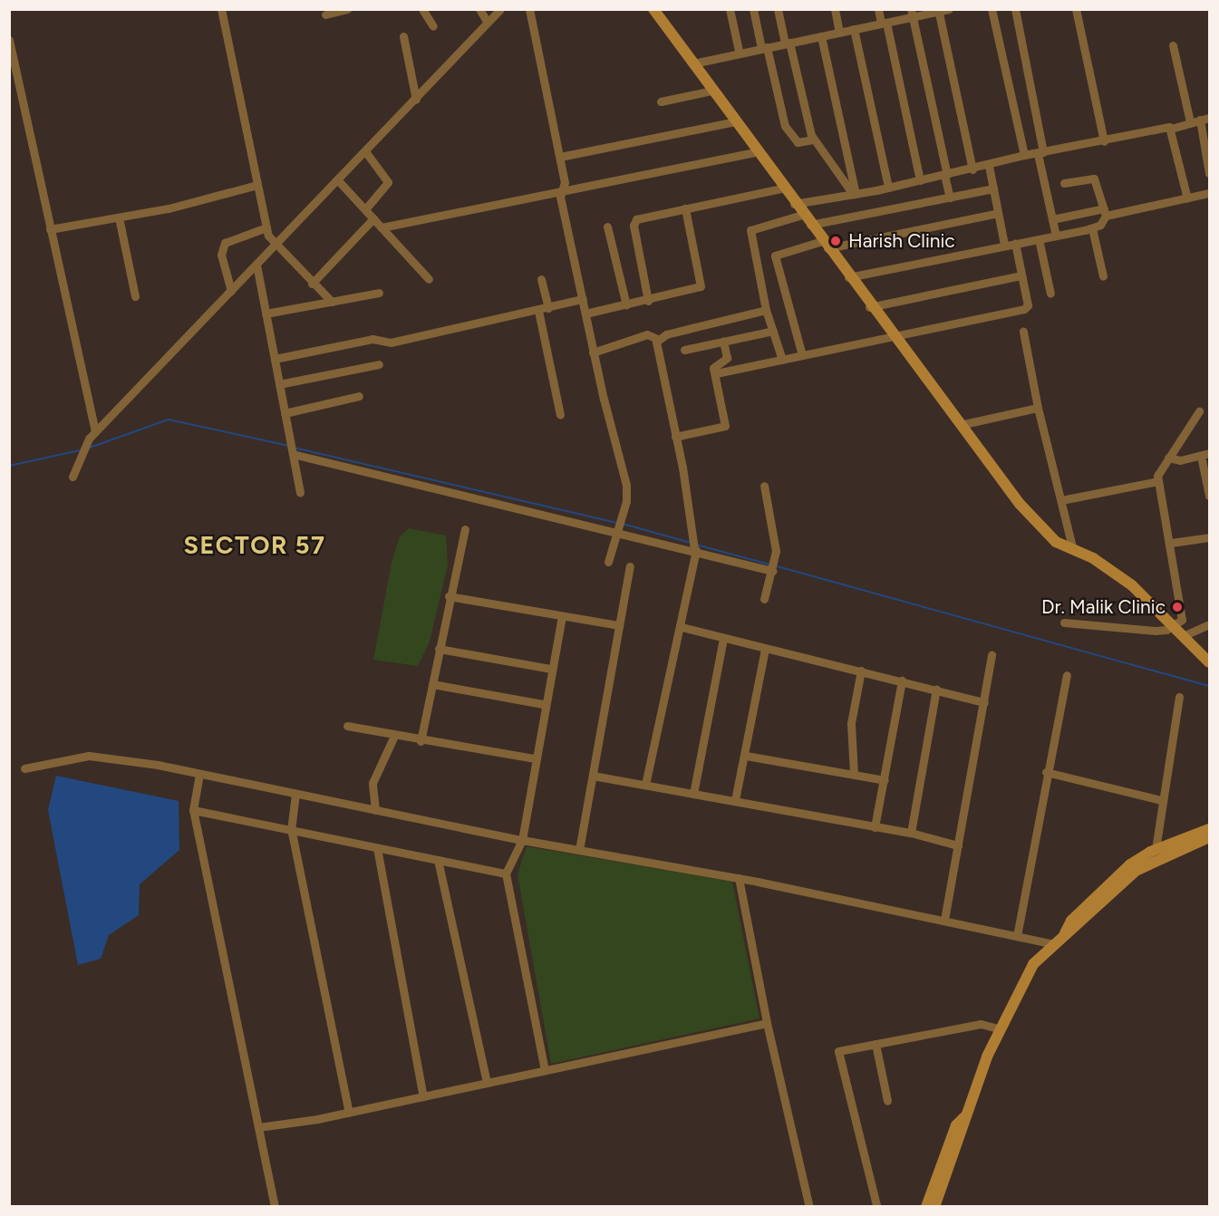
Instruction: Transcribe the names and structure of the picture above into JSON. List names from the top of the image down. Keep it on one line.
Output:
{"districts":["SECTOR 57"],"places":["Harish Clinic","Dr. Malik Clinic"]}
